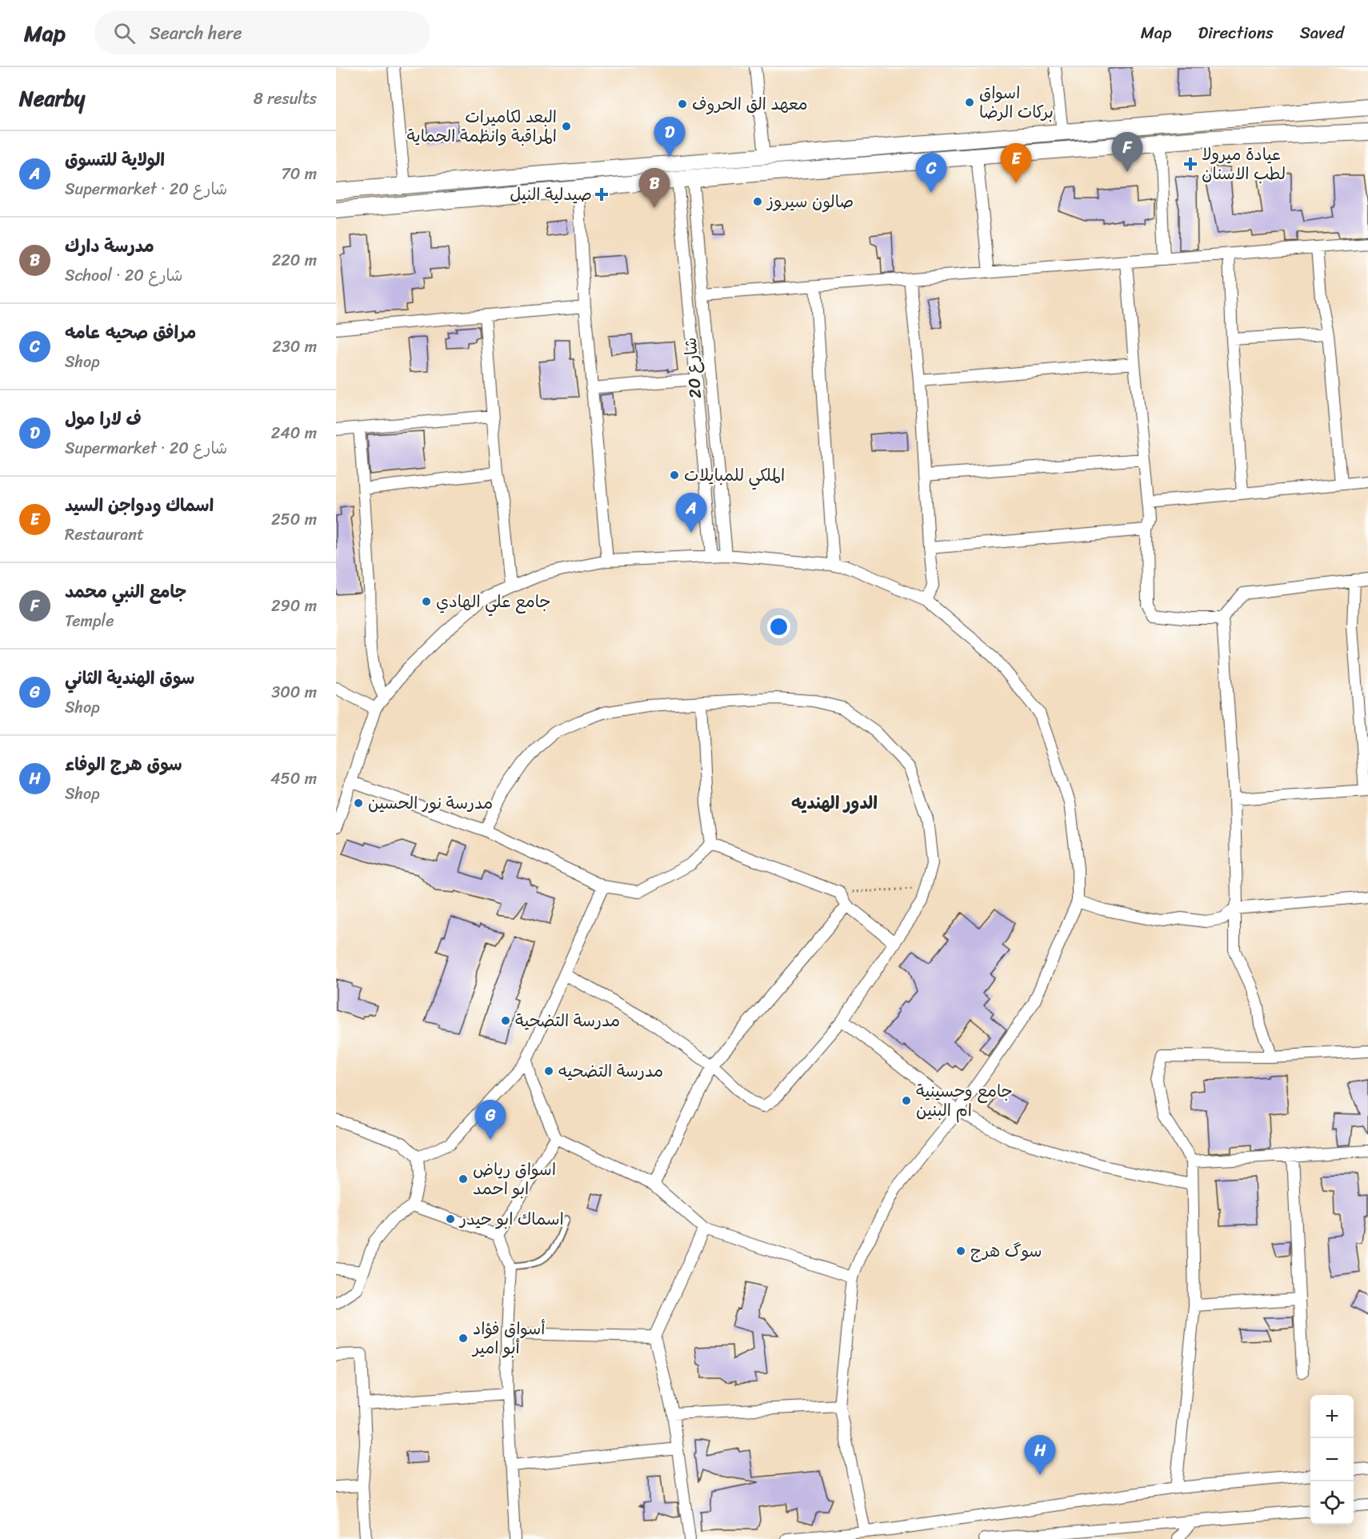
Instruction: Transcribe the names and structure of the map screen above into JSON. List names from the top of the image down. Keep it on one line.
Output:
{"streets":{"street":["شارع 20"]},"districts":["الدور الهنديه"],"places":{"other":["اسواق بركات الرضا","معهد الق الحروف","البعد لكاميرات المراقبة وانظمة الحماية","صالون سيروز","الملكي للمبايلات","جامع علي الهادي","مدرسة نور الحسين","مدرسة التضحية","مدرسة التضحيه","جامع وحسينية ام البنين","اسواق رياض ابو احمد","اسماك ابو حيدر","سوگ هرج","أسواق فؤاد أبو امير"],"health":["عيادة ميرولا لطب الاسنان","صيدلية النيل"]},"page":{"header":"Map","search":"Search here","nav":["Map","Directions","Saved"],"heading":["Nearby","8 results"],"pins":["D","F","E","C","B","A","G","H"],"list":[{"mark":"A","name":"الولاية للتسوق","note":"Supermarket · شارع 20","value":"70 m"},{"mark":"B","name":"مدرسة دارك","note":"School · شارع 20","value":"220 m"},{"mark":"C","name":"مرافق صحيه عامه","note":"Shop","value":"230 m"},{"mark":"D","name":"ف لارا مول","note":"Supermarket · شارع 20","value":"240 m"},{"mark":"E","name":"اسماك ودواجن السيد","note":"Restaurant","value":"250 m"},{"mark":"F","name":"جامع النبي محمد","note":"Temple","value":"290 m"},{"mark":"G","name":"سوق الهندية الثاني","note":"Shop","value":"300 m"},{"mark":"H","name":"سوق هرج الوفاء","note":"Shop","value":"450 m"}],"map_buttons":["+","−"]}}
